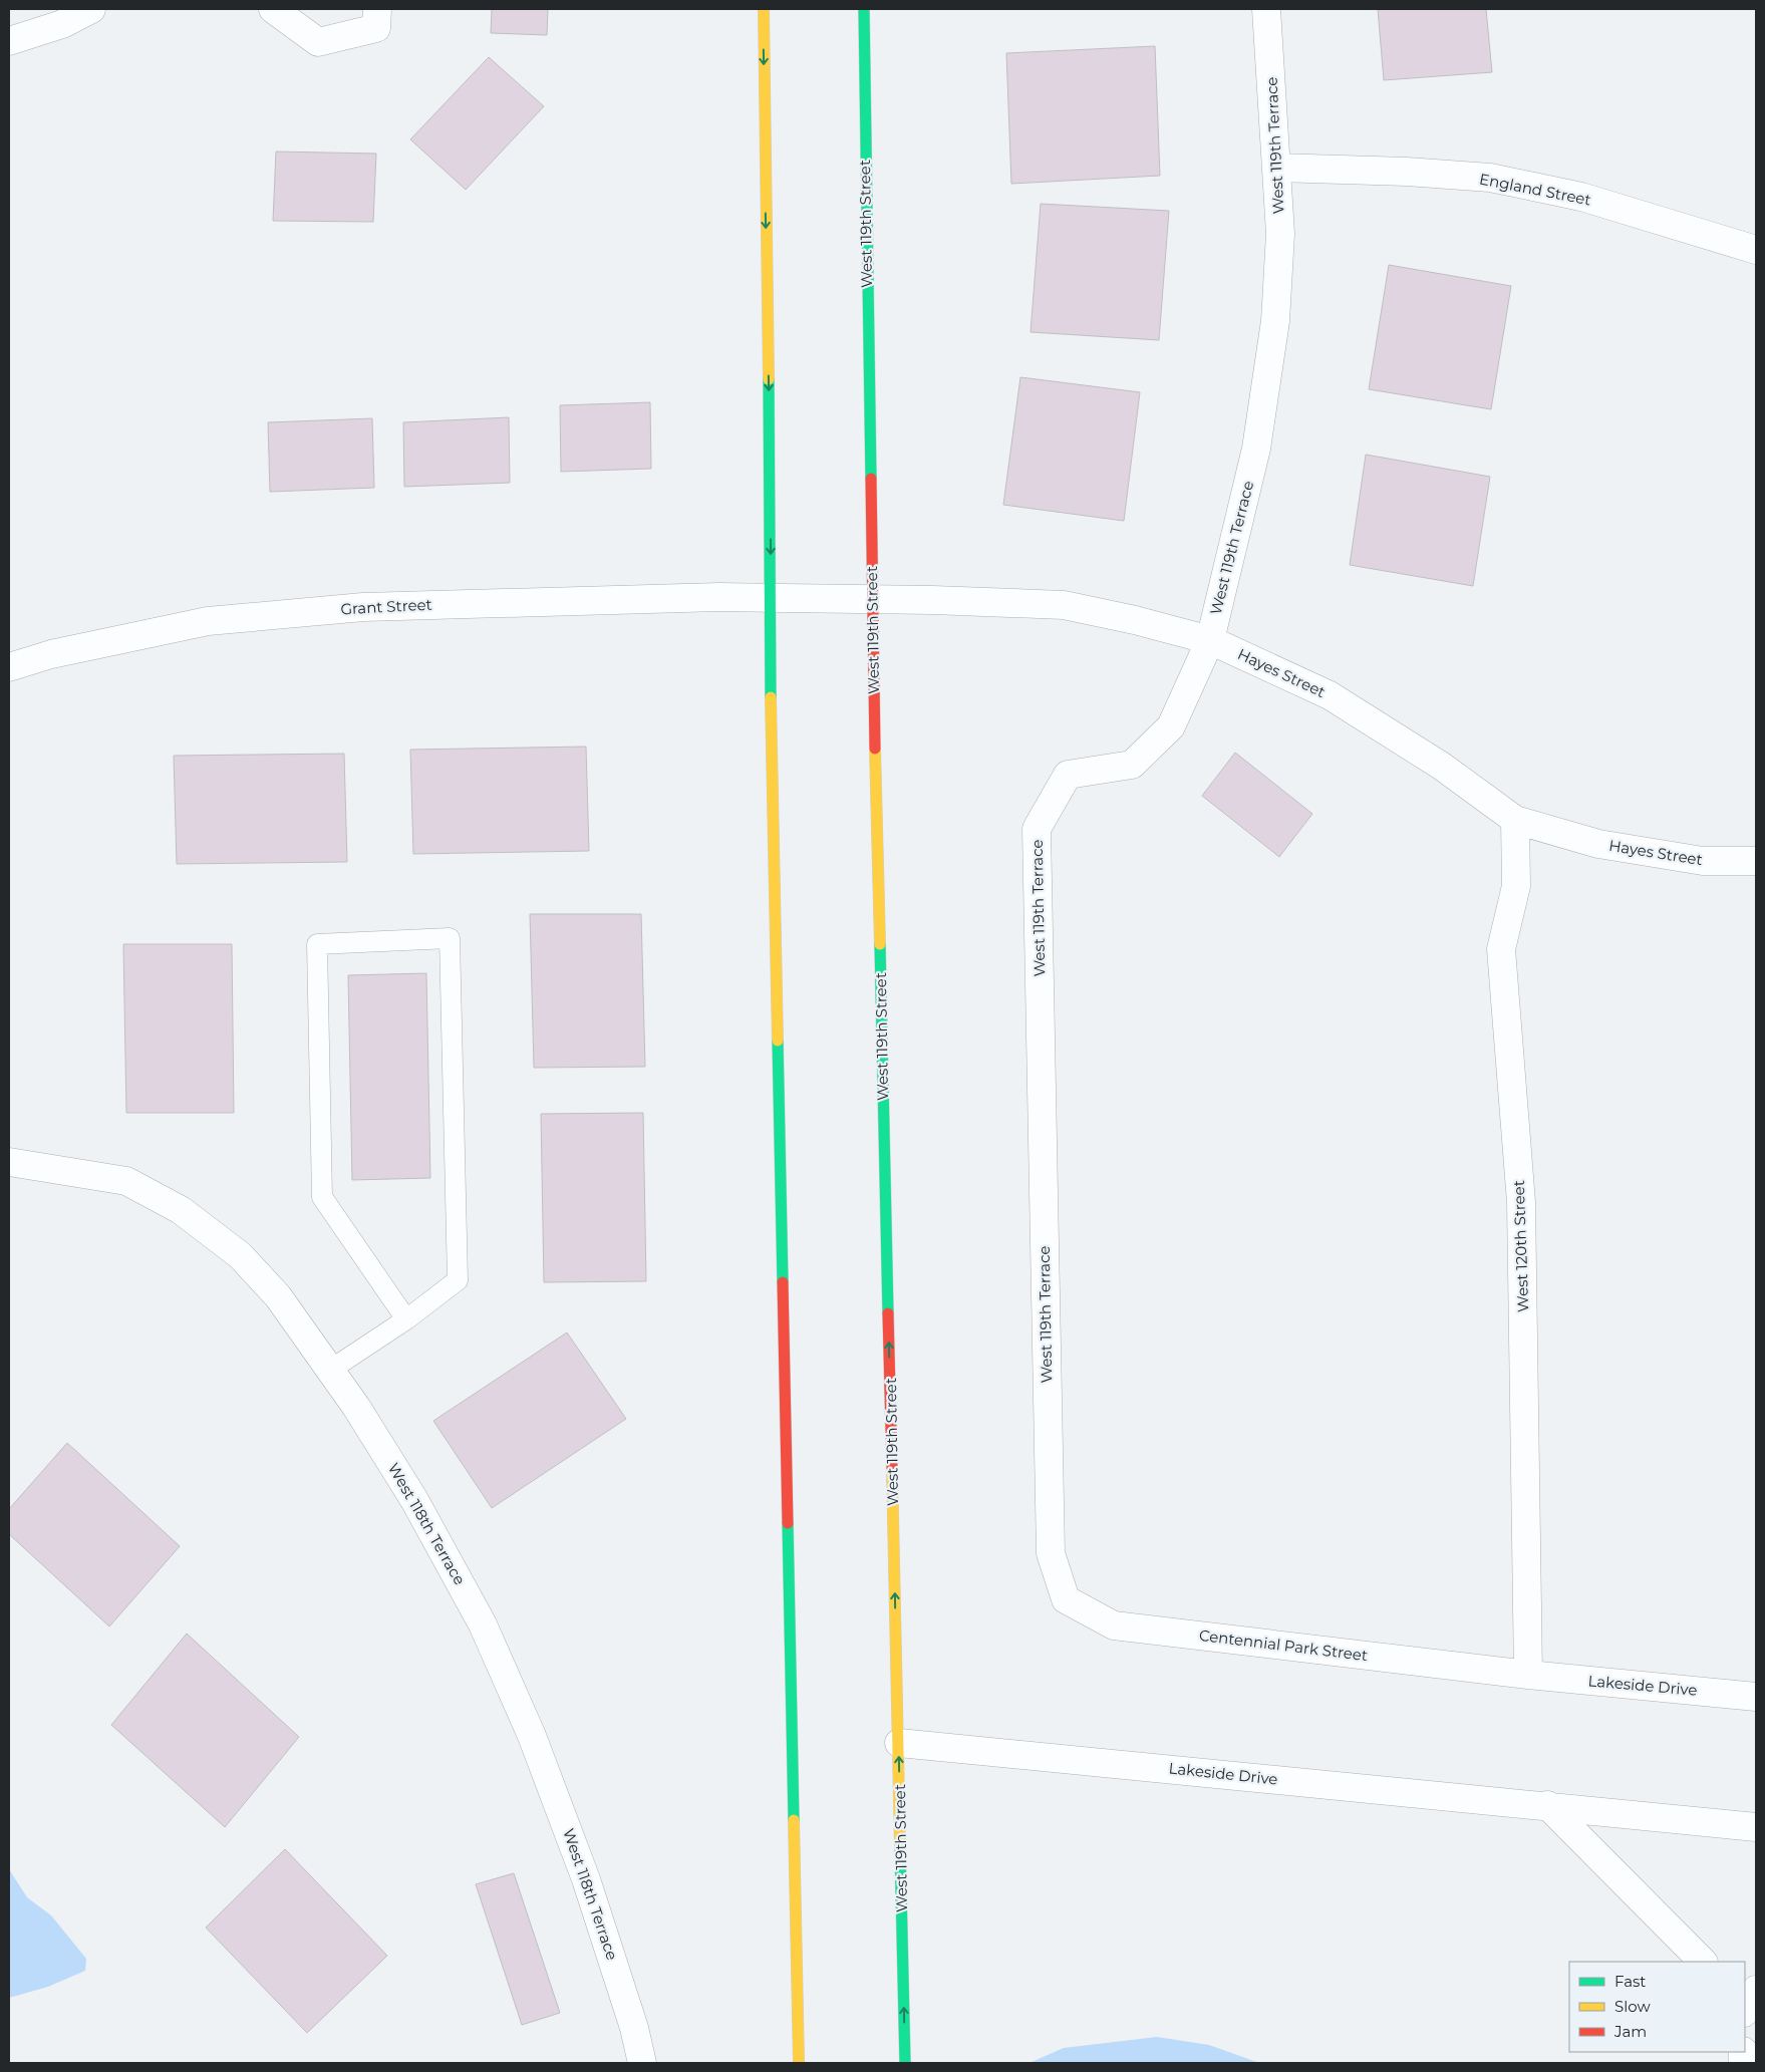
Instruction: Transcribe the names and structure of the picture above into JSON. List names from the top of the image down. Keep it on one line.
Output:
{"streets":{"main road":["West 119th Street"],"street":["West 119th Terrace","England Street","Grant Street","Hayes Street","West 120th Street","West 118th Terrace","Centennial Park Street","Lakeside Drive"]},"crossings":[["West 119th Terrace","England Street"],["West 119th Terrace","Hayes Street"],["West 119th Terrace","Centennial Park Street"],["West 119th Street","Hayes Street"],["West 119th Street","Lakeside Drive"],["Grant Street","Hayes Street"],["Hayes Street","West 120th Street"],["West 120th Street","Centennial Park Street"],["West 120th Street","Lakeside Drive"],["Centennial Park Street","Lakeside Drive"]],"one_way":["West 119th Street"],"legend":["Fast","Slow","Jam"]}
